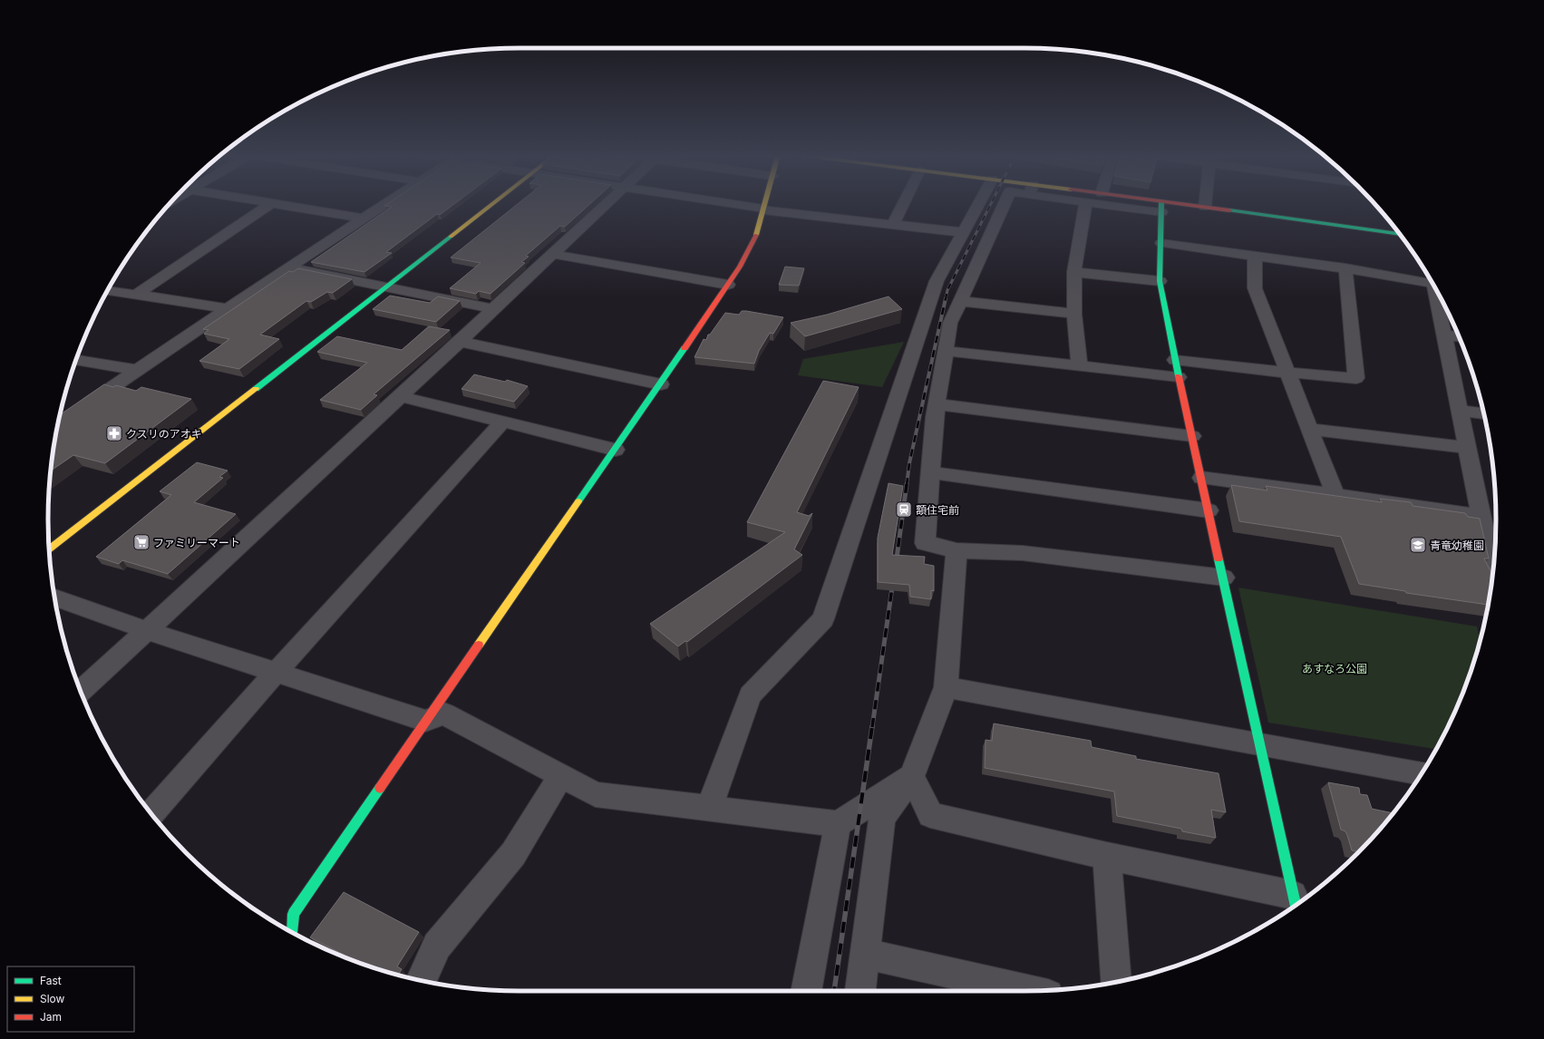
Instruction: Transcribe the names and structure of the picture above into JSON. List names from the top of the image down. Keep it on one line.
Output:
{"parks":["あすなろ公園"],"places":{"pharmacy":["クスリのアオキ"],"station":["額住宅前"],"supermarket":["ファミリーマート"],"school or university":["青竜幼稚園"]},"legend":["Fast","Slow","Jam"]}
